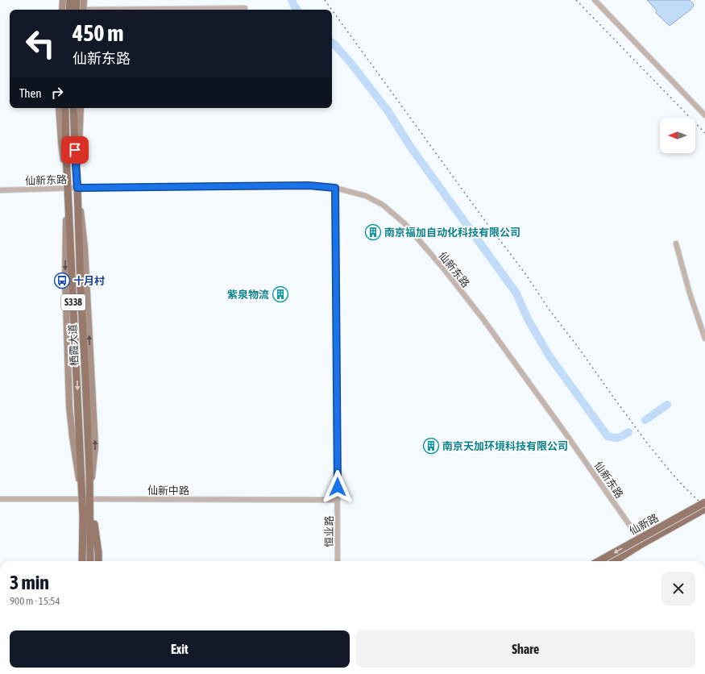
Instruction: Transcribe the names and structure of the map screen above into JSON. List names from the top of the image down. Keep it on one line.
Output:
{"streets":{"main road":["S338","栖霞大道","仙新路"],"street":["仙新东路","仙新中路","恒业路"]},"crossings":[["仙新东路","栖霞大道"],["仙新东路","仙新路"],["仙新东路","恒业路"],["栖霞大道","仙新中路"],["仙新中路","恒业路"]],"places":{"building":["南京福加自动化科技有限公司","紫泉物流","南京天加环境科技有限公司"],"bus stop":["十月村"]},"north":"left","page":{"turn":["450 m","仙新东路"],"then":"Then","heading":["3 min","900 m · 15:54"],"buttons":["Exit","Share"]}}
